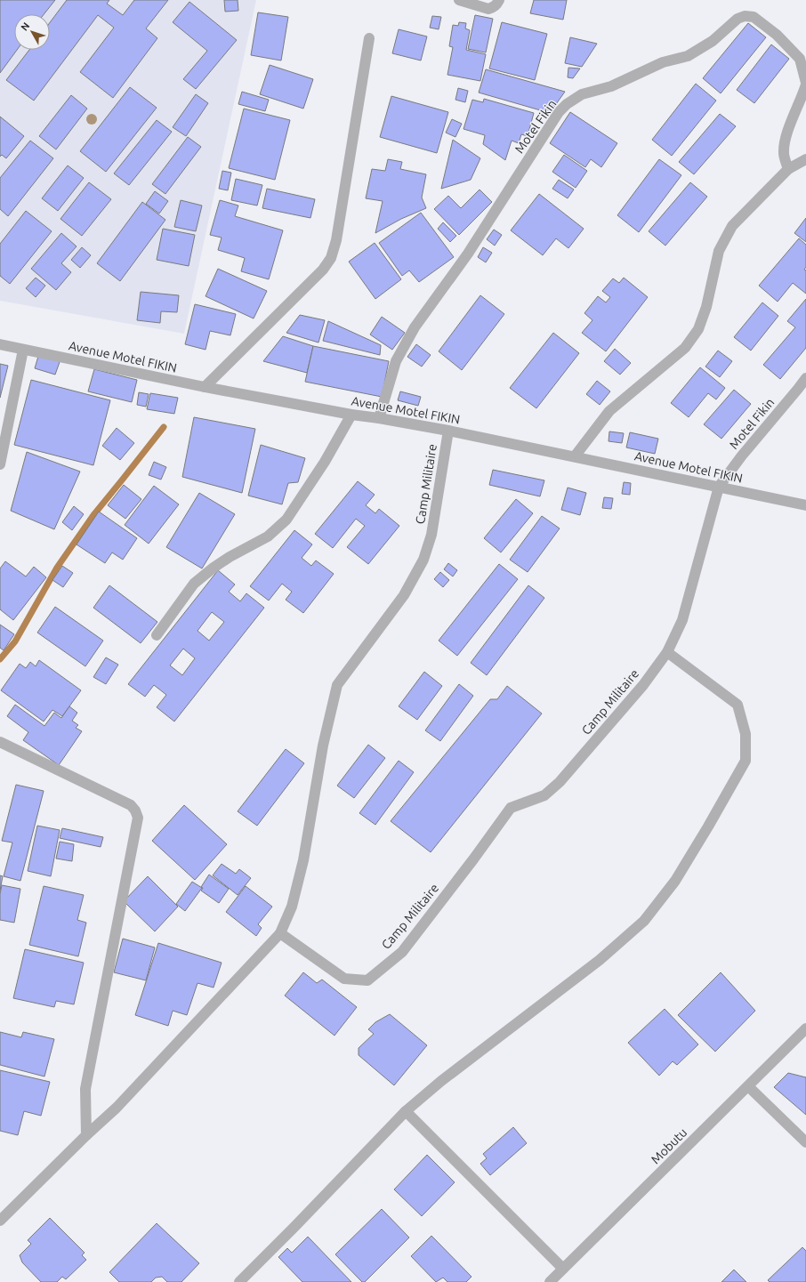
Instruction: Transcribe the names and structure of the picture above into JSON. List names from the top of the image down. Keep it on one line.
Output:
{"streets":{"street":["Motel Fikin","Avenue Motel FIKIN","Camp Militaire","Mobutu"]},"crossings":[["Motel Fikin","Avenue Motel FIKIN"],["Motel Fikin","Camp Militaire"],["Avenue Motel FIKIN","Camp Militaire"]],"north":"top left"}
